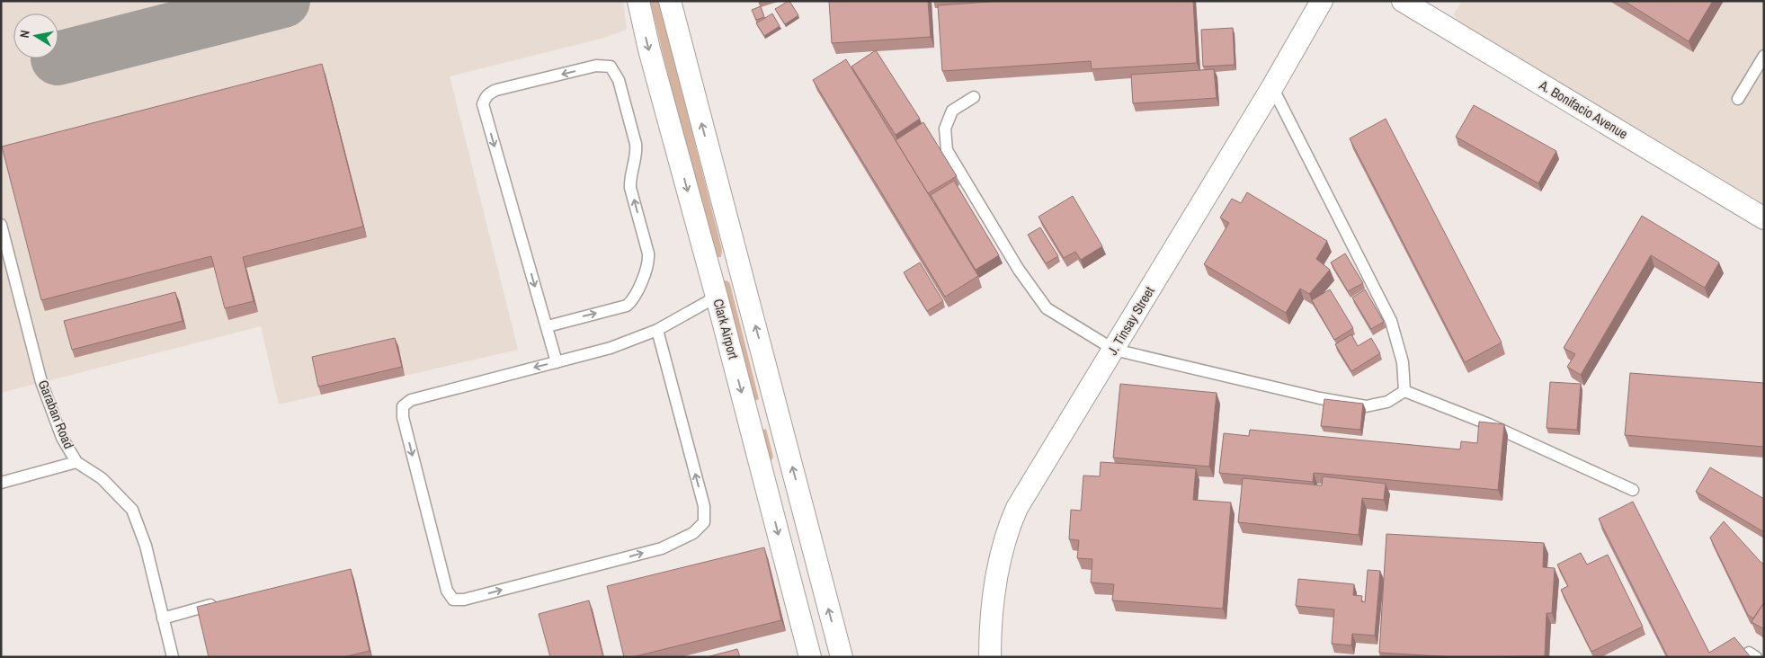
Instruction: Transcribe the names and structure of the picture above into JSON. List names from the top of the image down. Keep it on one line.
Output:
{"streets":{"street":["A. Bonifacio Avenue","J. Tinsay Street","Clark Airport"],"lane":["Garaban Road"]},"north":"left"}
